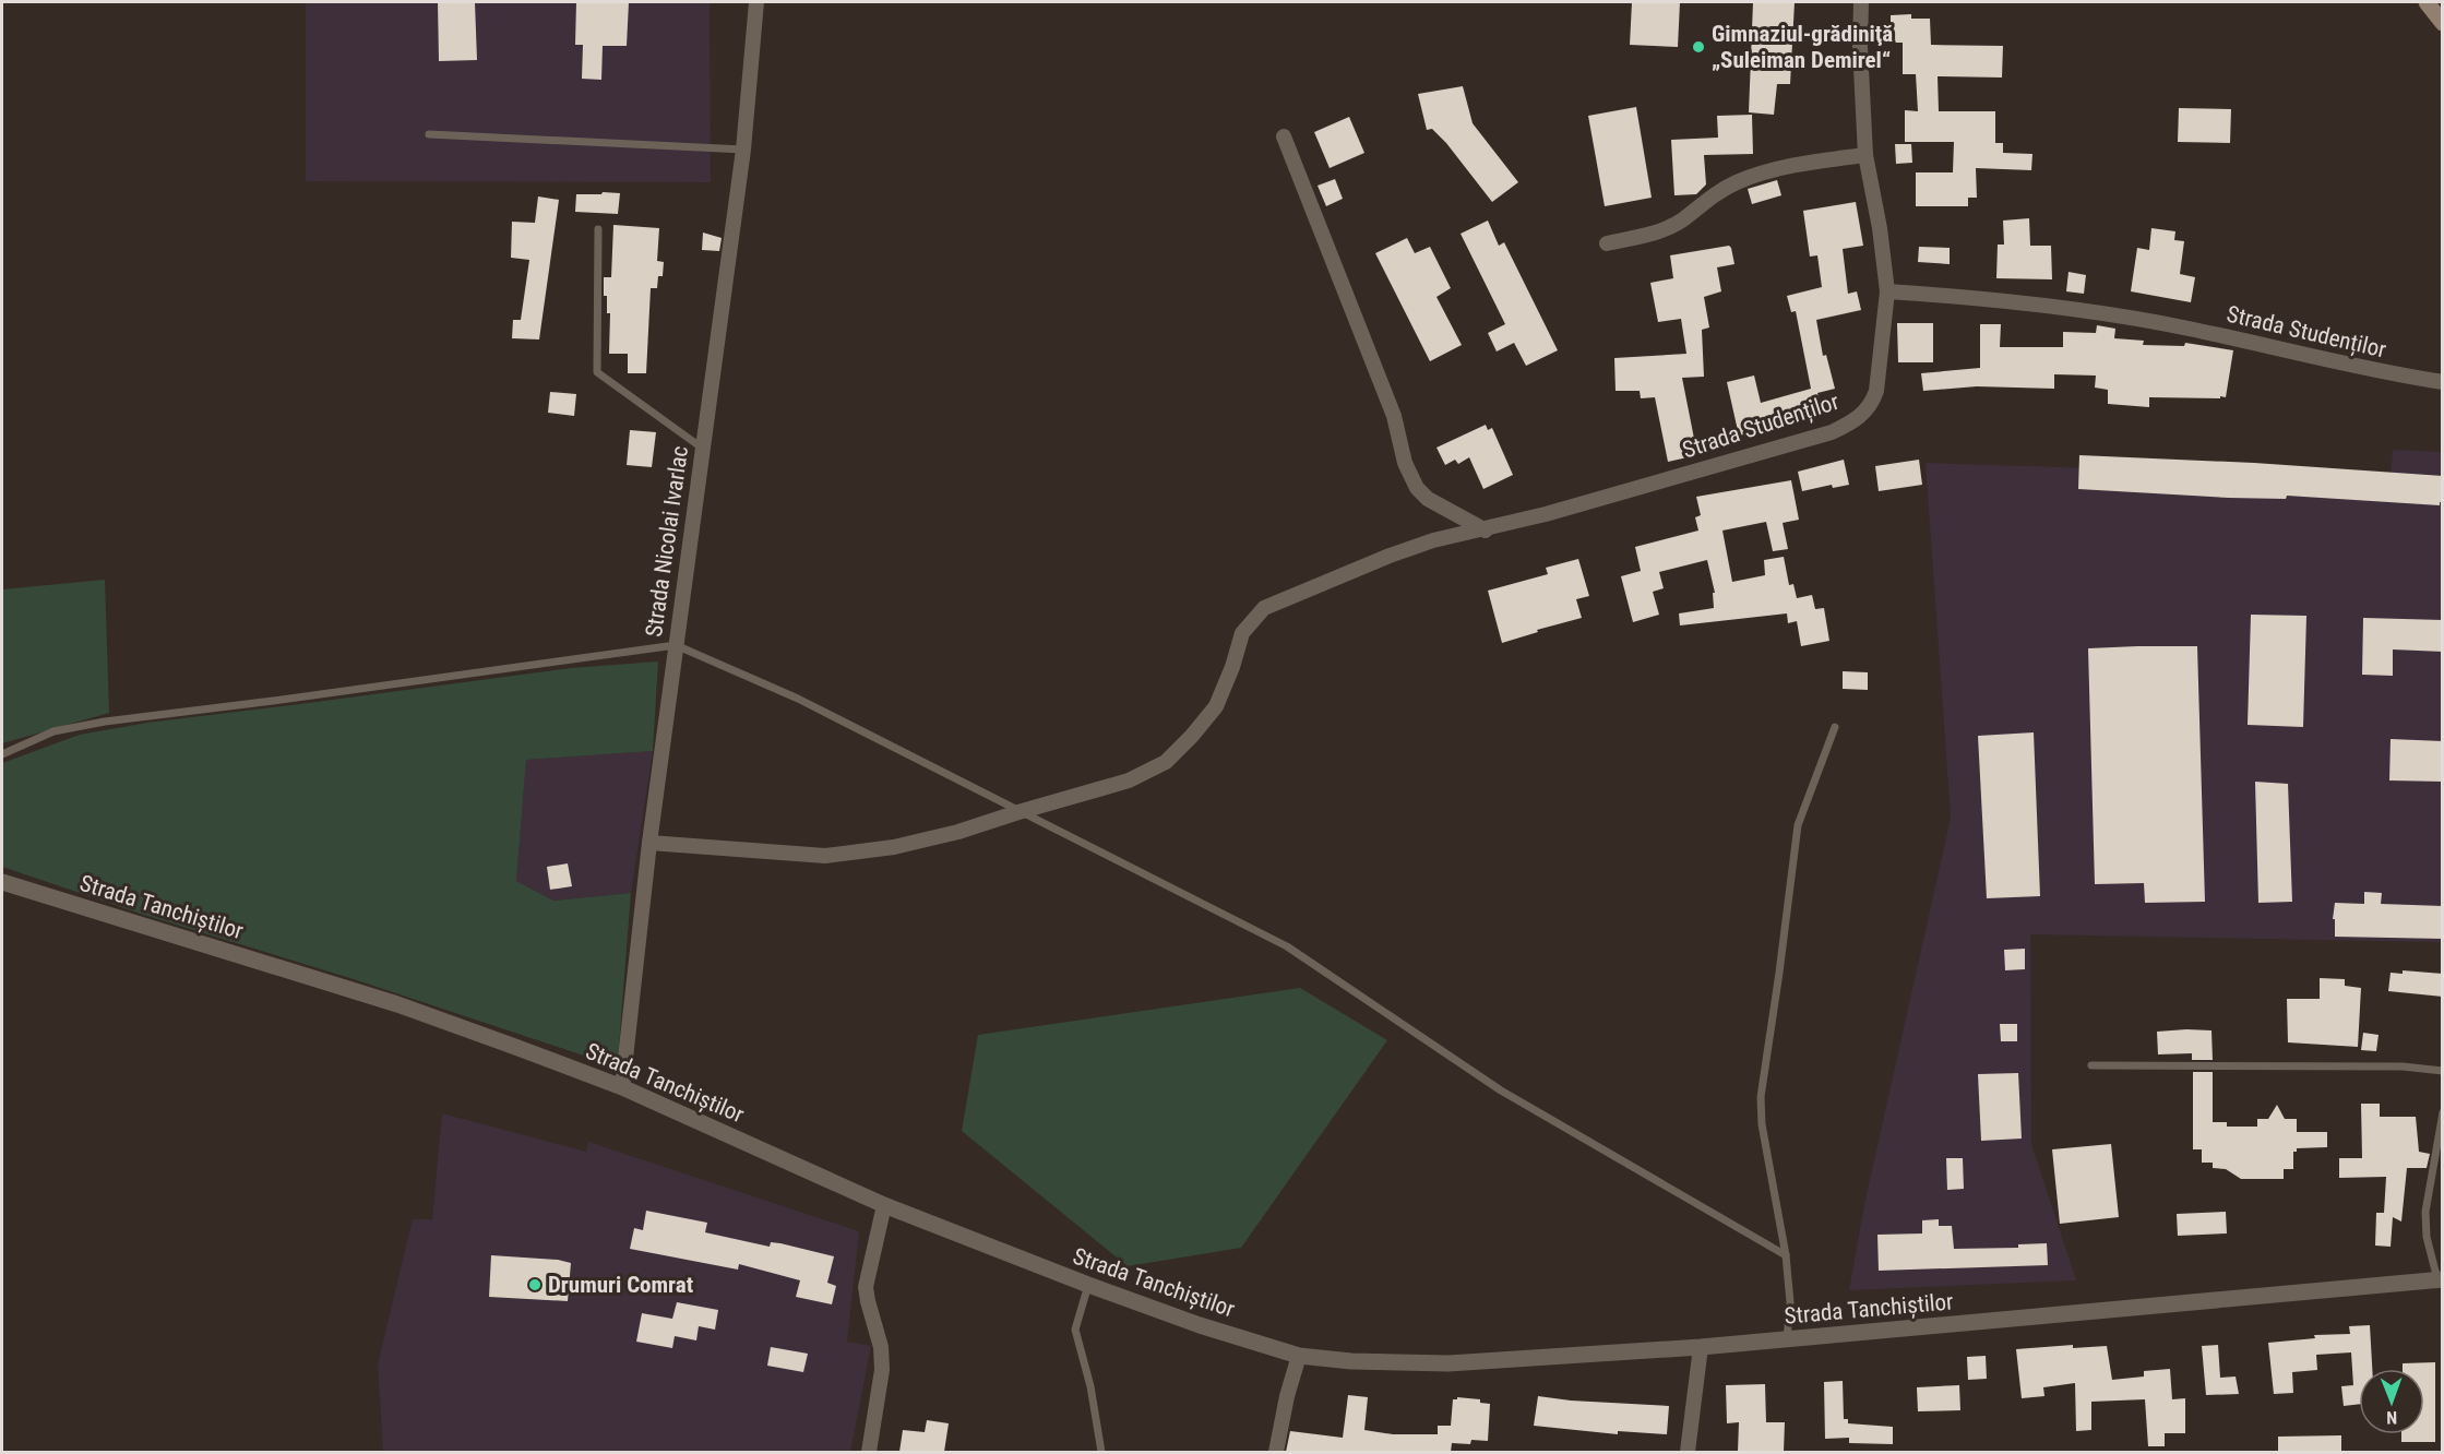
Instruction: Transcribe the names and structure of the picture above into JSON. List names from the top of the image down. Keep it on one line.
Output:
{"streets":{"street":["Strada Studenților","Strada Nicolai Ivarlac","Strada Tanchiștilor"]},"crossings":[["Strada Studenților","Strada Nicolai Ivarlac"],["Strada Nicolai Ivarlac","Strada Tanchiștilor"]],"places":["Gimnaziul-grădiniţă „Suleiman Demirel“","Drumuri Comrat"],"north":"bottom"}
